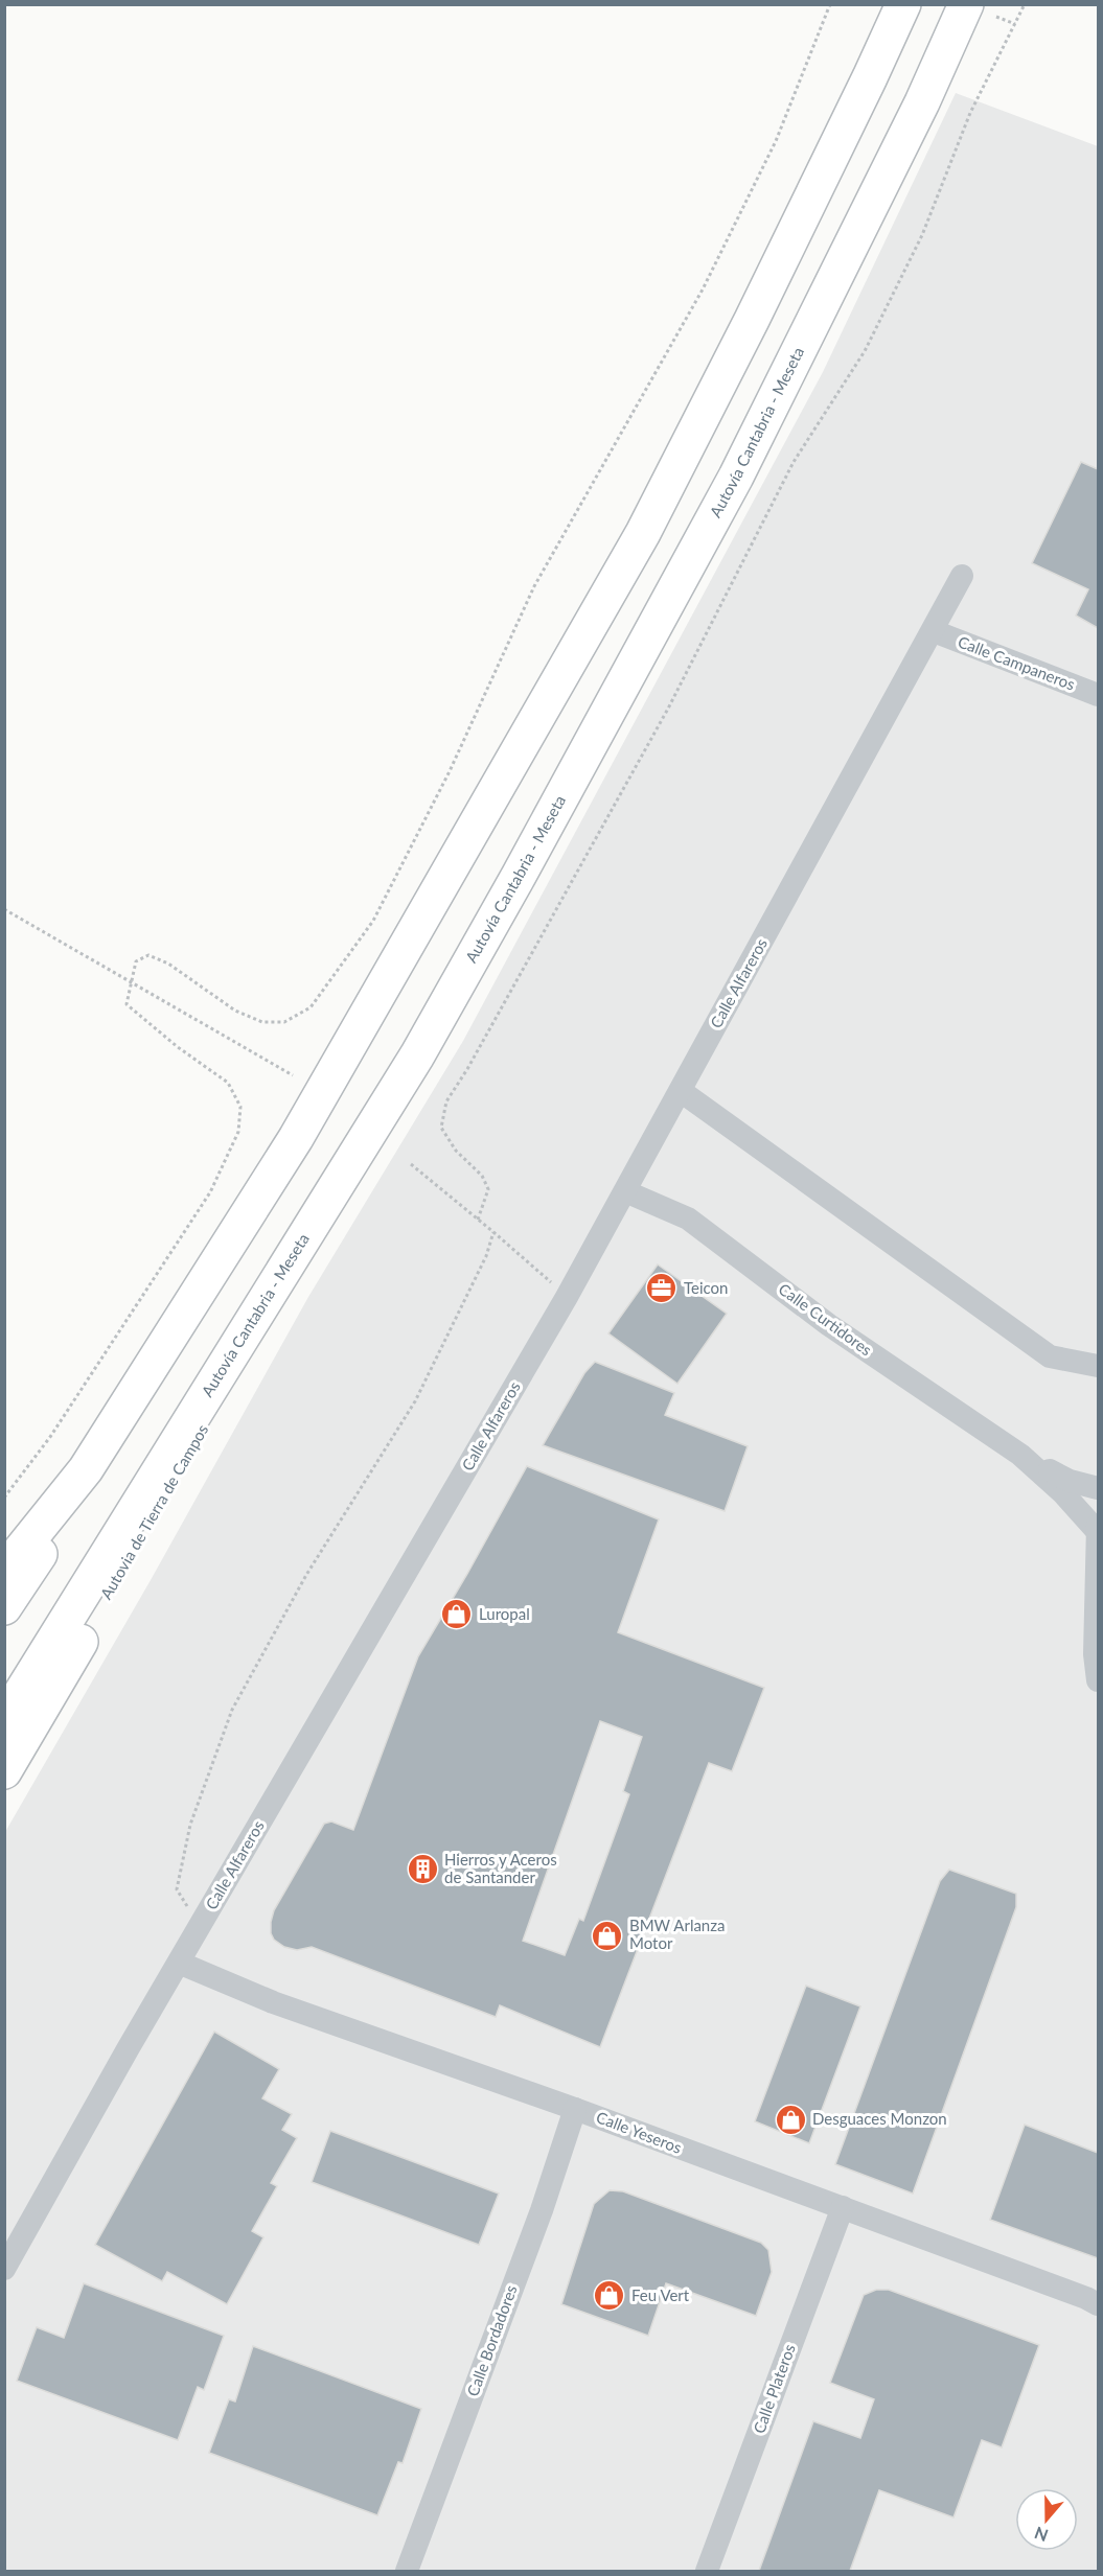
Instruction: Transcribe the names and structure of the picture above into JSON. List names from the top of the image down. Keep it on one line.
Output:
{"streets":{"highway":["Autovía Cantabria - Meseta","Autovia de Tierra de Campos"],"street":["Calle Campaneros","Calle Alfareros","Calle Curtidores","Calle Yeseros","Calle Bordadores","Calle Plateros"]},"crossings":[["Autovía Cantabria - Meseta","Autovia de Tierra de Campos"],["Calle Campaneros","Calle Alfareros"],["Calle Alfareros","Calle Curtidores"],["Calle Alfareros","Calle Yeseros"],["Calle Yeseros","Calle Bordadores"],["Calle Yeseros","Calle Plateros"]],"places":{"office":["Teicon"],"shop":["Luropal","BMW Arlanza Motor","Desguaces Monzon","Feu Vert"],"building":["Hierros y Aceros de Santander"]},"north":"bottom"}
